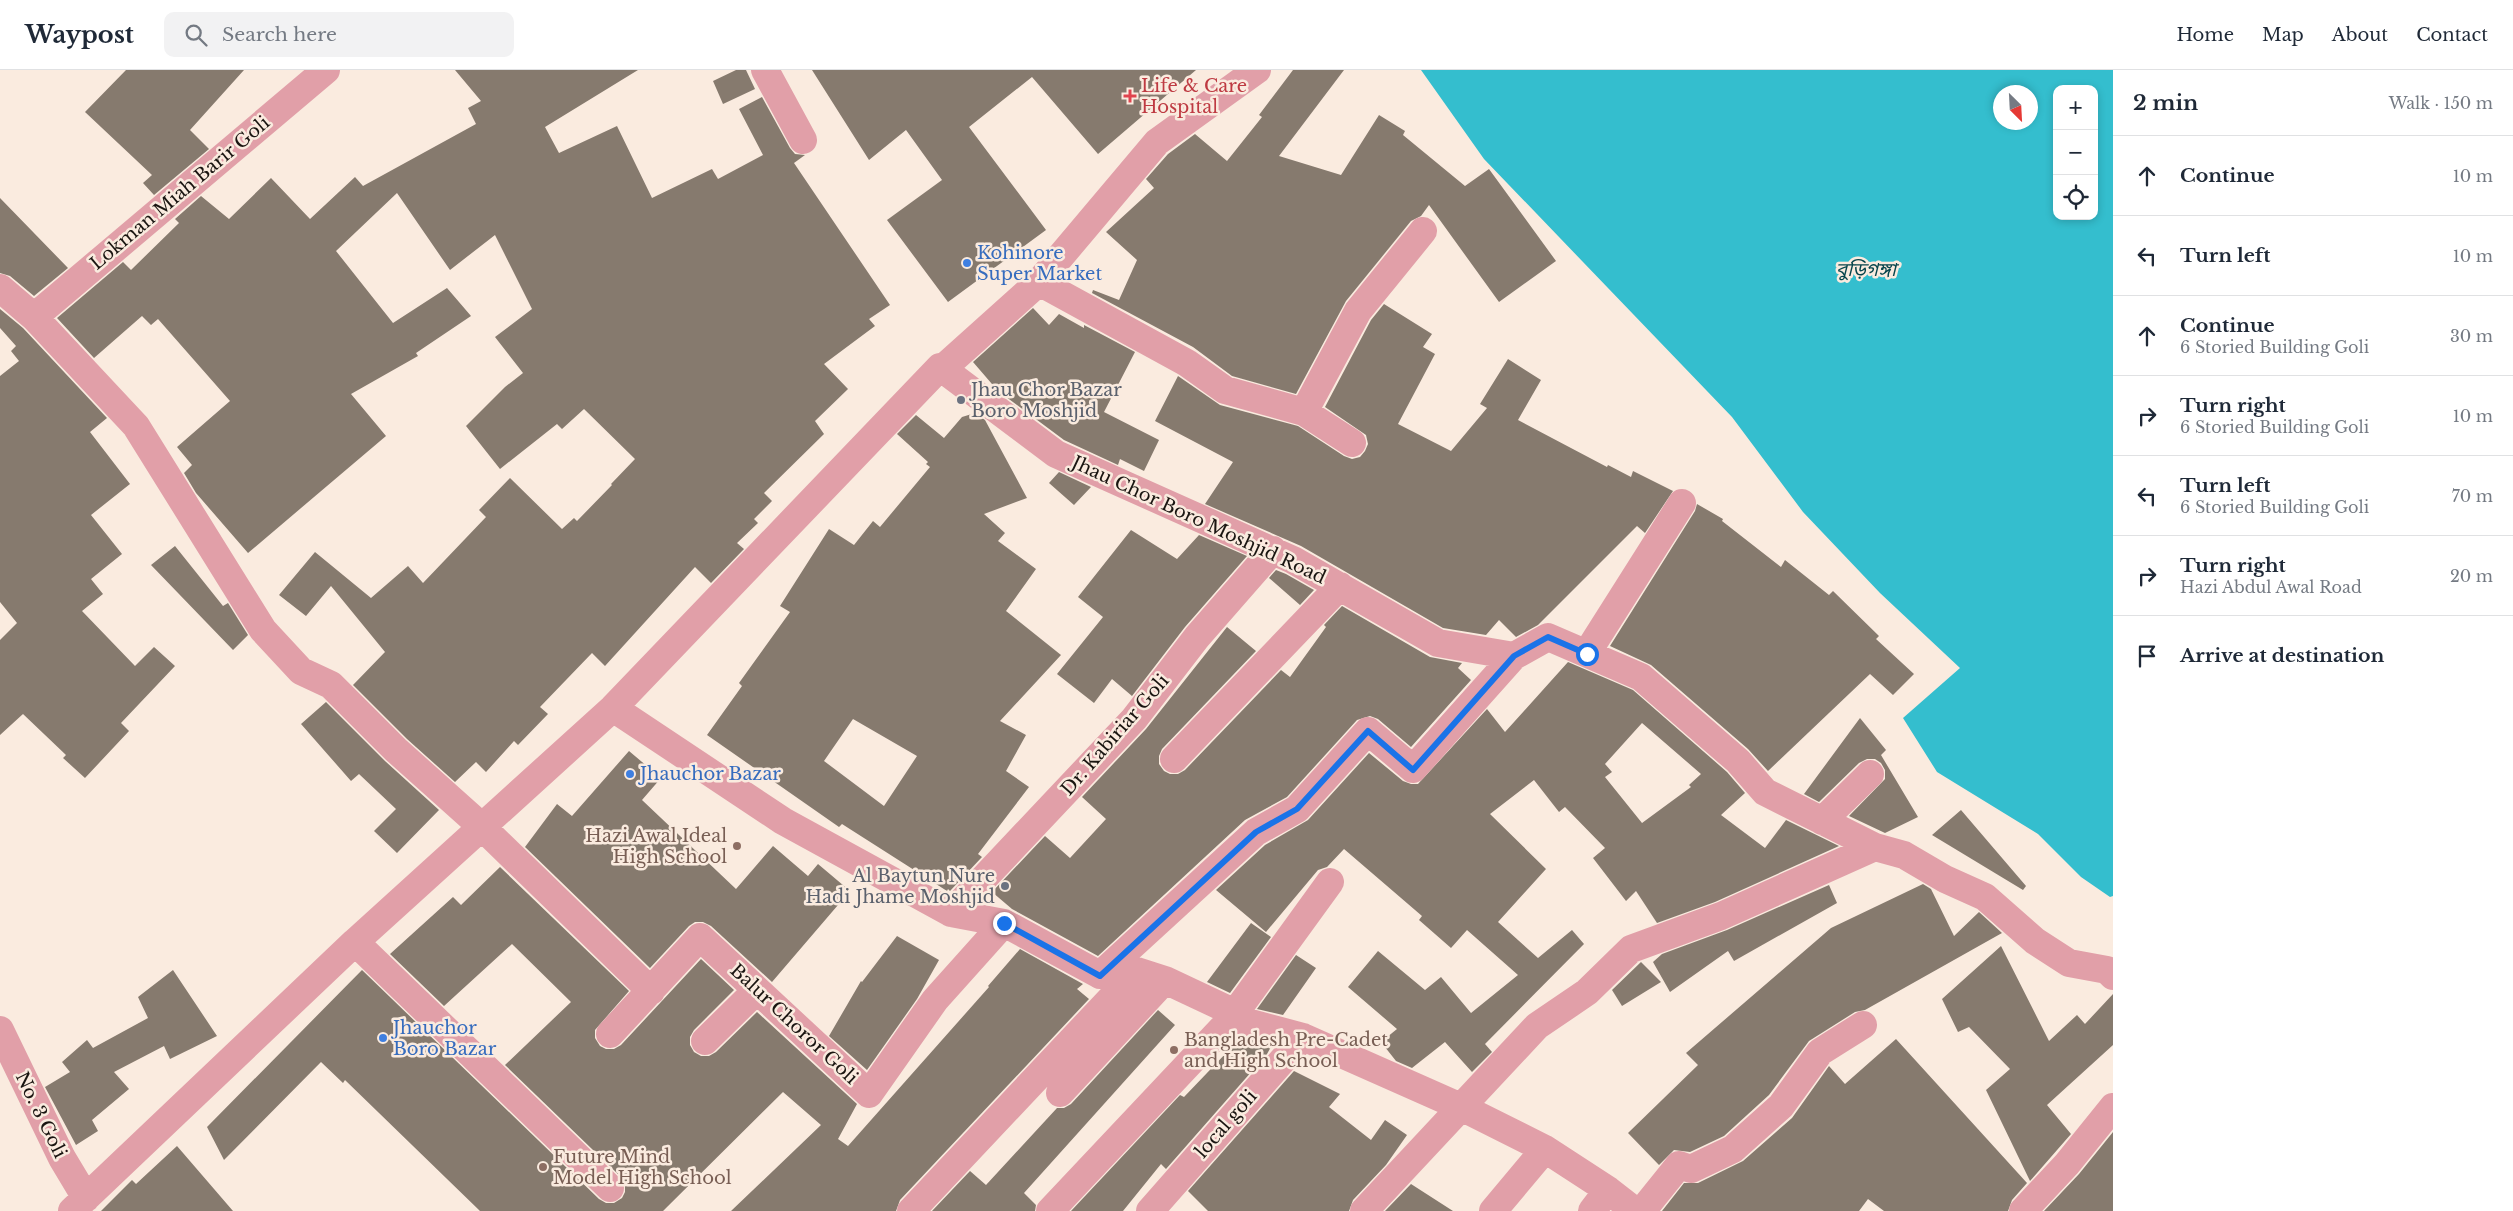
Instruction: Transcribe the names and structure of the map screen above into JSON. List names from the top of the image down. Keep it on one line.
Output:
{"streets":{"street":["Lokman Miah Barir Goli","Jhau Chor Boro Moshjid Road","Dr. Kabiriar Goli","Balur Choror Goli","No. 3 Goli","local goli"]},"crossings":[["Jhau Chor Boro Moshjid Road","Dr. Kabiriar Goli"]],"water":["বুড়িগঙ্গা"],"places":{"health":["Life & Care Hospital"],"other":["Kohinore Super Market","Jhau Chor Bazar Boro Moshjid","Jhauchor Bazar","Hazi Awal Ideal High School","Al Baytun Nure Hadi Jhame Moshjid","Jhauchor Boro Bazar","Bangladesh Pre-Cadet and High School","Future Mind Model High School"]},"north":"bottom right","page":{"header":"Waypost","search":"Search here","nav":["Home","Map","About","Contact"],"heading":["2 min","Walk · 150 m"],"map_buttons":["+","−"],"list":[["Continue","10 m"],["Turn left","10 m"],["Continue","6 Storied Building Goli","30 m"],["Turn right","6 Storied Building Goli","10 m"],["Turn left","6 Storied Building Goli","70 m"],["Turn right","Hazi Abdul Awal Road","20 m"],"Arrive at destination"]}}
